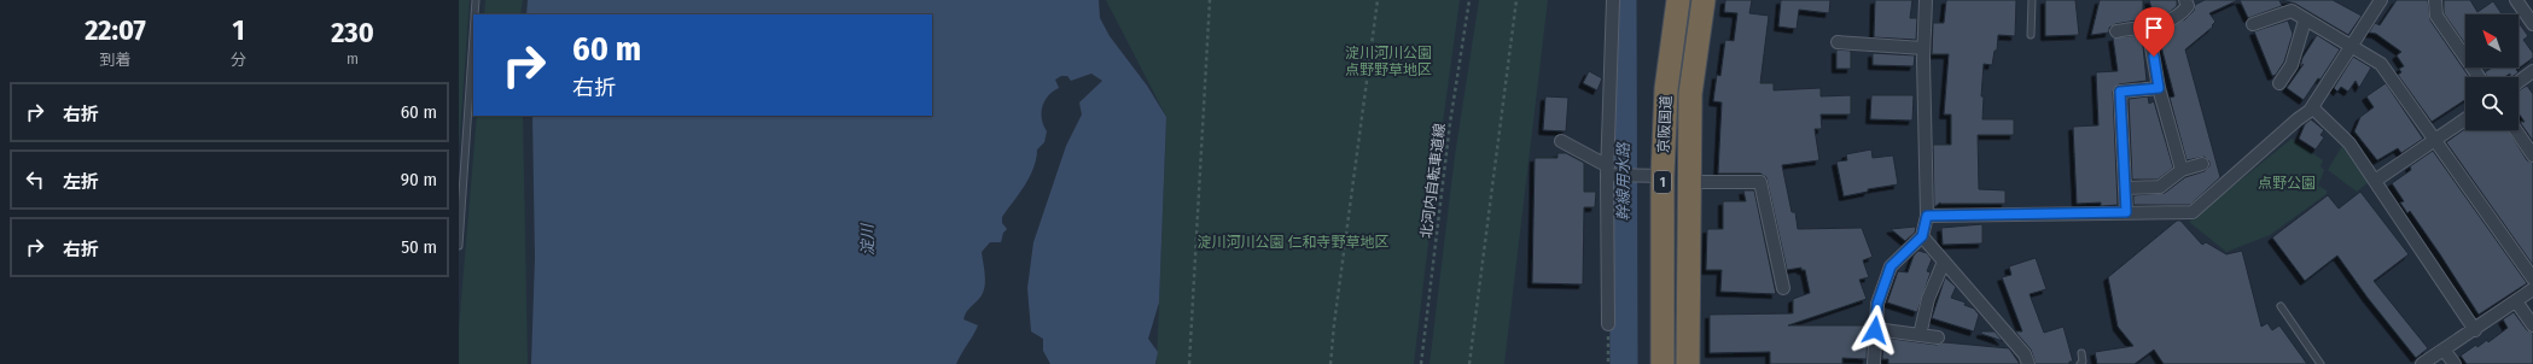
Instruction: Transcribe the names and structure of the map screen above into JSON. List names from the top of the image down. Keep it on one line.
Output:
{"streets":{"highway":["京阪国道","1"],"path":["北河内自転車道線"]},"water":["幹線用水路","淀川"],"parks":["淀川河川公園 点野野草地区","点野公園","淀川河川公園 仁和寺野草地区"],"north":"top left","page":{"eta":["22:07","到着","1","分","230","m"],"turn":["60 m","右折"],"list":[{"name":"右折","value":"60 m"},{"name":"左折","value":"90 m"},{"name":"右折","value":"50 m"}]}}
